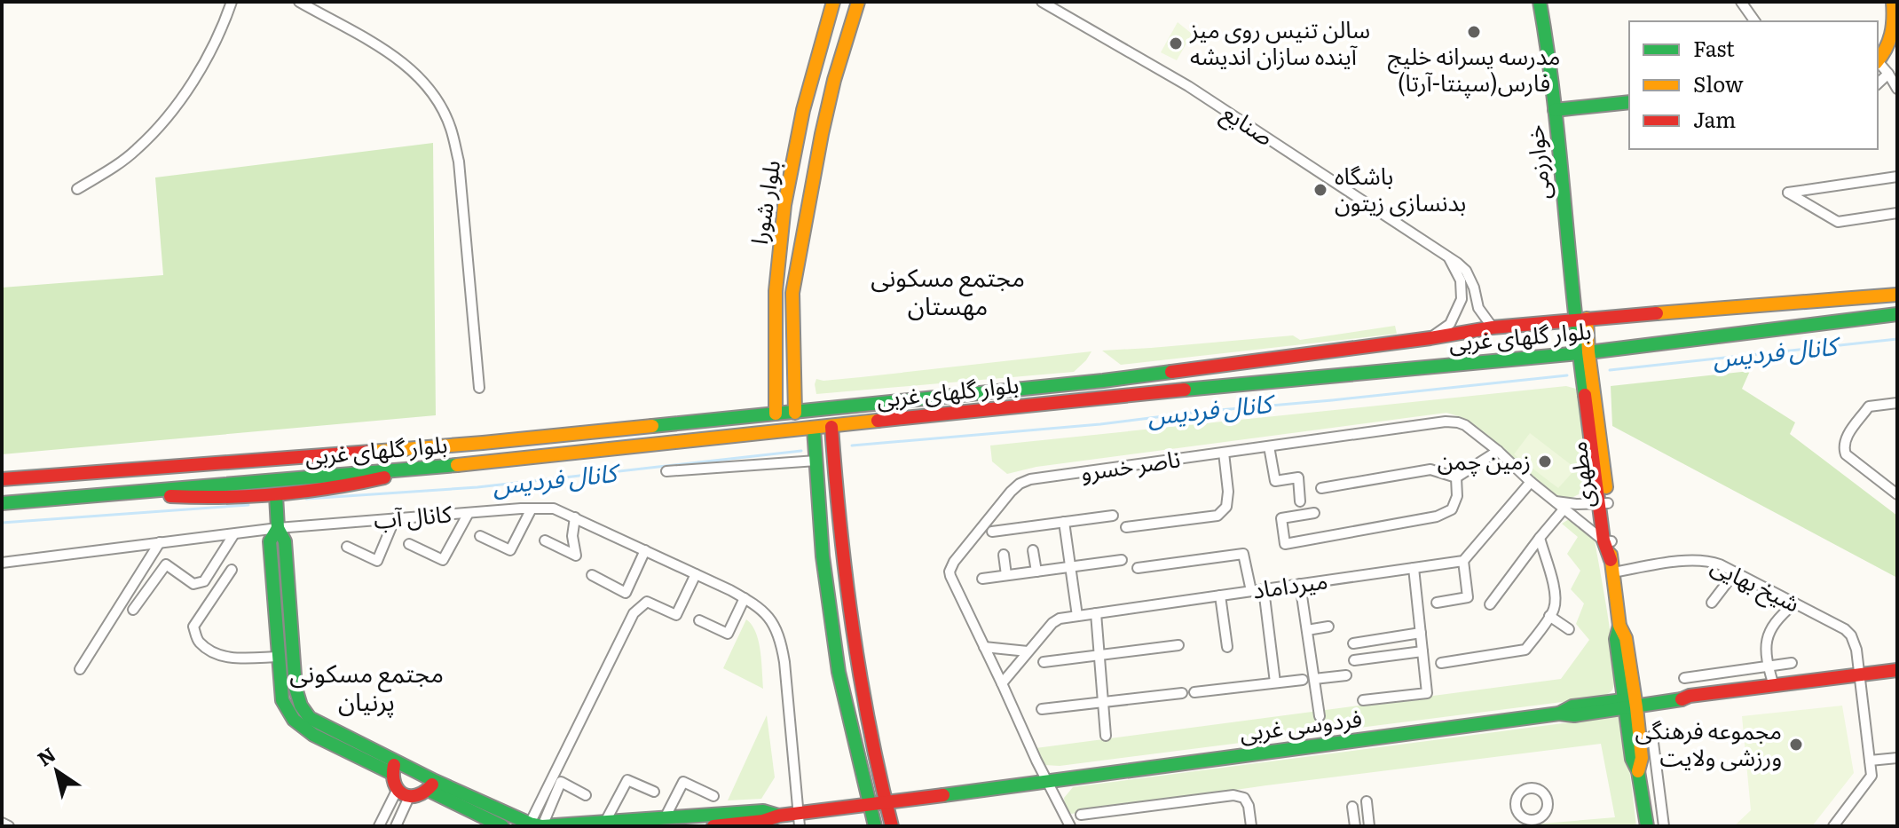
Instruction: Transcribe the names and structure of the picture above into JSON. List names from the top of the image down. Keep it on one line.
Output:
{"streets":{"main road":["خوارزمی","بلوار شورا","بلوار گلهای غربی","مطهری","فردوسی غربی"],"street":["صنایع","ناصر خسرو","کانال آب","شیخ بهایی","میرداماد"]},"crossings":[["صنایع","بلوار گلهای غربی"],["خوارزمی","بلوار گلهای غربی"],["خوارزمی","مطهری"],["بلوار شورا","بلوار گلهای غربی"],["بلوار گلهای غربی","مطهری"],["ناصر خسرو","مطهری"],["ناصر خسرو","میرداماد"],["ناصر خسرو","فردوسی غربی"],["مطهری","شیخ بهایی"],["مطهری","فردوسی غربی"],["کانال آب","فردوسی غربی"],["شیخ بهایی","فردوسی غربی"]],"districts":["مجتمع مسکونی مهستان","مجتمع مسکونی پرنیان"],"water":["کانال فردیس"],"places":["مدرسه پسرانه خلیج فارس(سپنتا-آرتا)","سالن تنیس روی میز آینده سازان اندیشه","باشگاه بدنسازی زیتون","زمین چمن","مجموعه فرهنگی ورزشی ولایت"],"legend":["Fast","Slow","Jam"],"north":"top left"}
